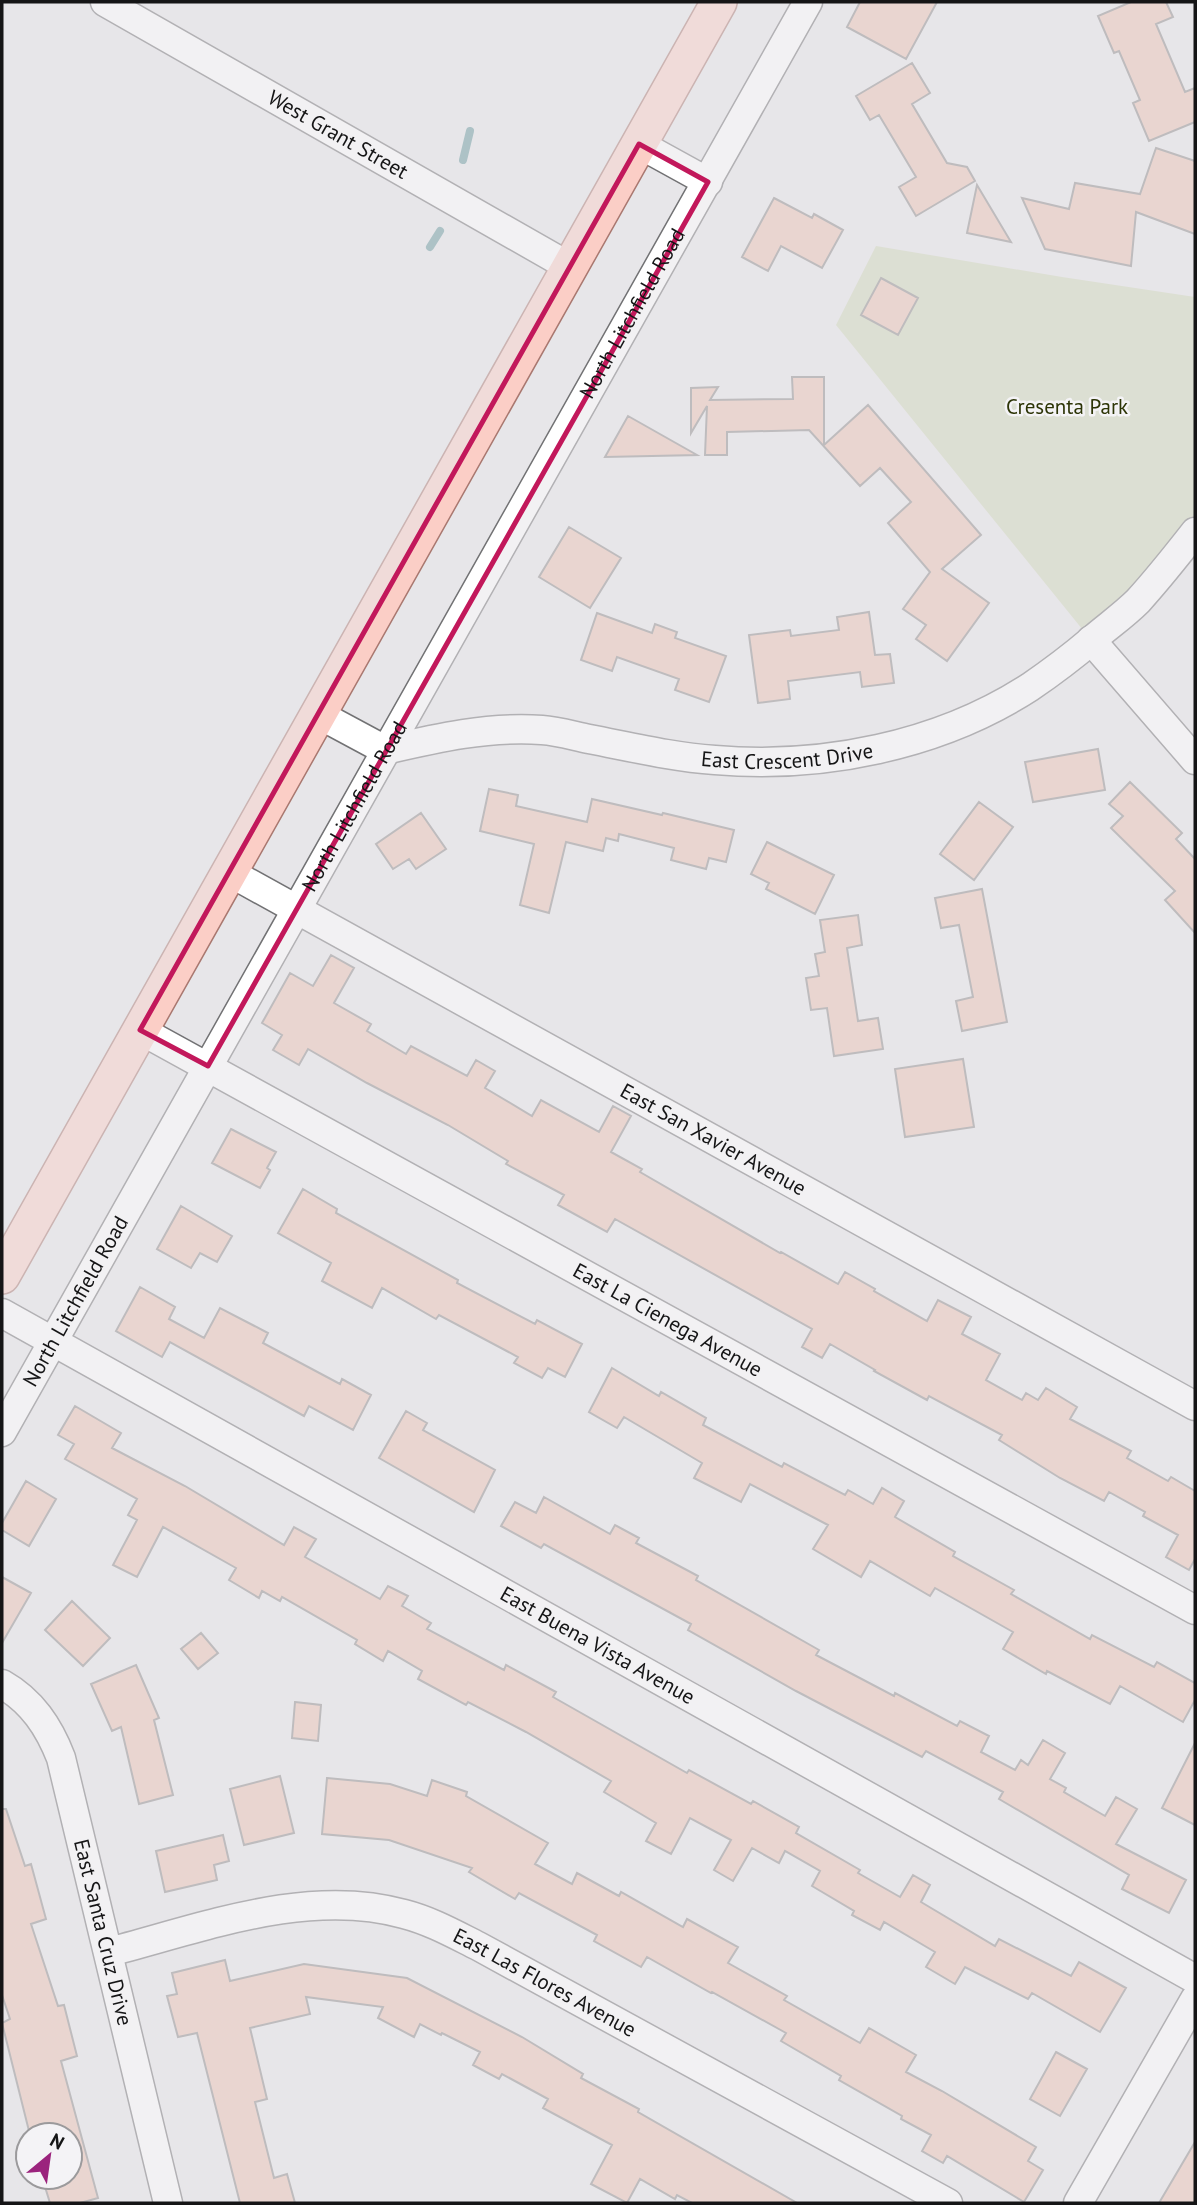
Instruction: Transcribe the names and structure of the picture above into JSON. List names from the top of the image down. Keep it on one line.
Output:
{"streets":{"street":["West Grant Street","North Litchfield Road","East Crescent Drive","East San Xavier Avenue","East La Cienega Avenue","East Buena Vista Avenue","East Santa Cruz Drive","East Las Flores Avenue"]},"crossings":[["North Litchfield Road","East Crescent Drive"],["North Litchfield Road","East San Xavier Avenue"],["North Litchfield Road","East La Cienega Avenue"],["North Litchfield Road","East Buena Vista Avenue"],["East Santa Cruz Drive","East Las Flores Avenue"]],"parks":["Cresenta Park"],"north":"top right"}
